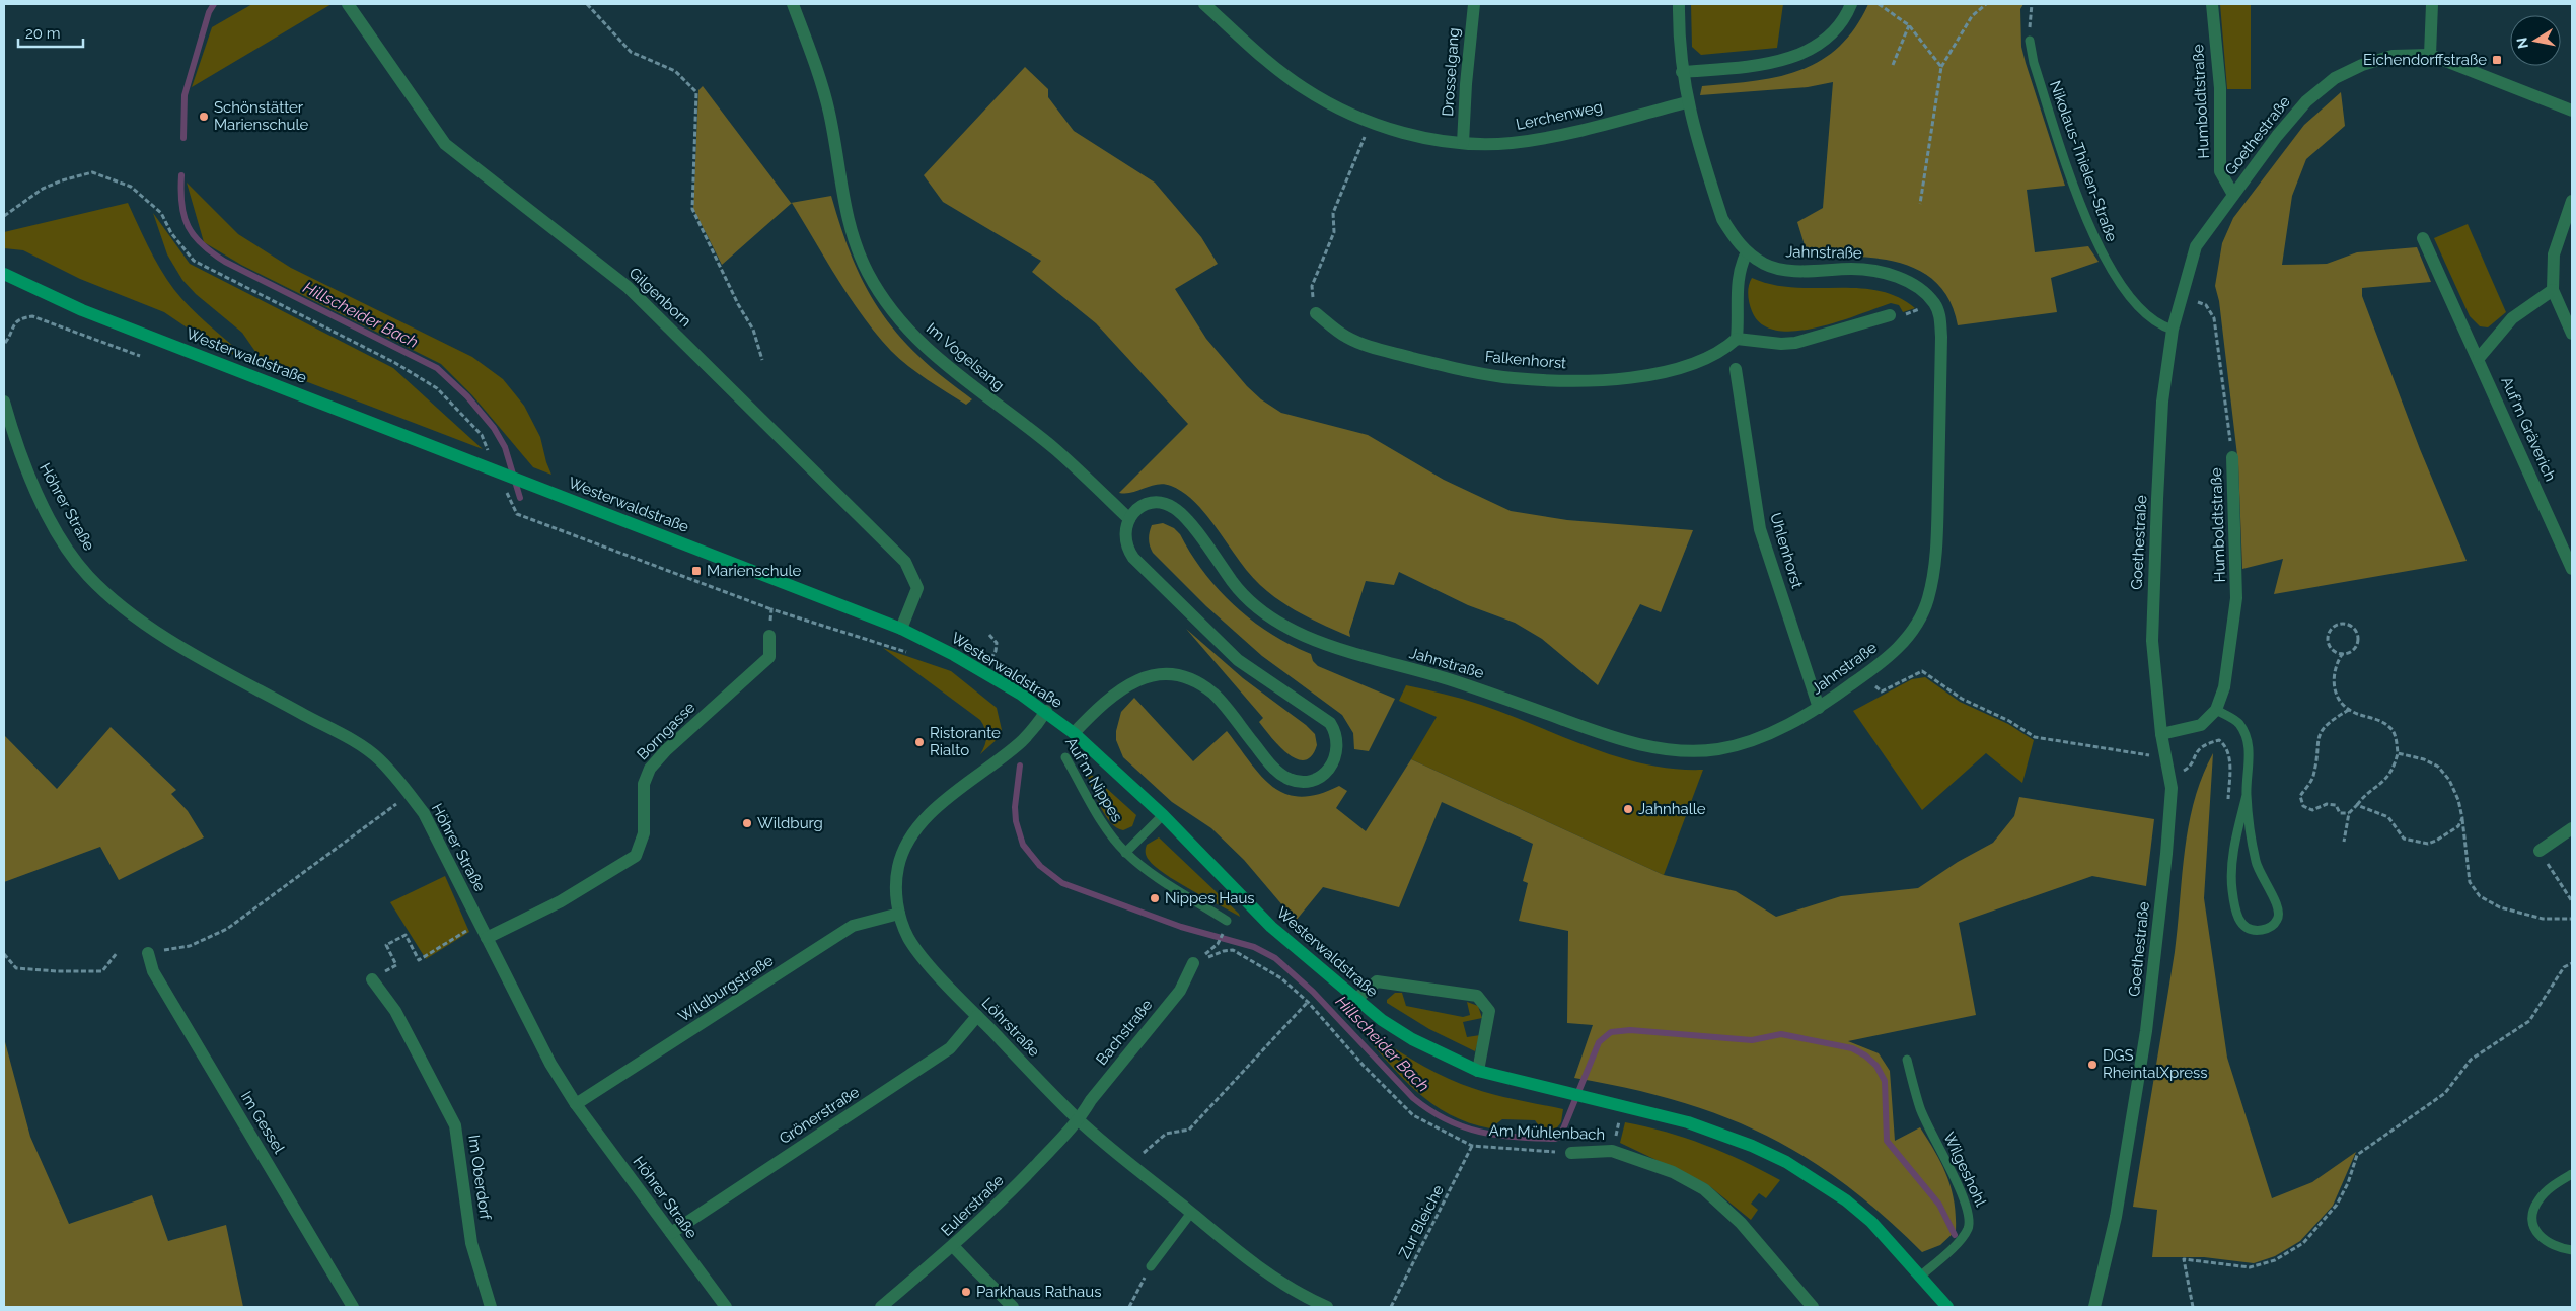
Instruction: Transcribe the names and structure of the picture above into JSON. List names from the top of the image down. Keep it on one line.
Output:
{"streets":{"main road":["Westerwaldstraße"],"street":["Drosselgang","Humboldtstraße","Lerchenweg","Goethestraße","Jahnstraße","Gilgenborn","Im Vogelsang","Falkenhorst","Auf'm Gräverich","Höhrer Straße","Uhlenhorst","Borngasse","Wildburgstraße","Löhrstraße","Bachstraße","Grönerstraße","Im Gessel","Am Mühlenbach","Im Oberdorf","Eulerstraße"],"lane":["Nikolaus-Thielen-Straße","Auf'm Nippes","Wilgeshohl"],"path":["Zur Bleiche"]},"crossings":[["Drosselgang","Lerchenweg"],["Humboldtstraße","Goethestraße"],["Lerchenweg","Jahnstraße"],["Goethestraße","Nikolaus-Thielen-Straße"],["Jahnstraße","Im Vogelsang"],["Jahnstraße","Uhlenhorst"],["Gilgenborn","Westerwaldstraße"],["Westerwaldstraße","Löhrstraße"],["Westerwaldstraße","Wilgeshohl"],["Höhrer Straße","Borngasse"],["Höhrer Straße","Wildburgstraße"],["Höhrer Straße","Grönerstraße"],["Wildburgstraße","Löhrstraße"],["Löhrstraße","Bachstraße"],["Löhrstraße","Grönerstraße"],["Löhrstraße","Eulerstraße"],["Bachstraße","Am Mühlenbach"],["Bachstraße","Eulerstraße"],["Am Mühlenbach","Zur Bleiche"]],"water":["Hillscheider Bach"],"places":{"transit":["Eichendorffstraße","Marienschule"],"other":["Schönstätter Marienschule","Ristorante Rialto","Jahnhalle","Wildburg","Nippes Haus","DGS RheintalXpress","Parkhaus Rathaus"]},"scale_bar":"20 m","north":"left"}
